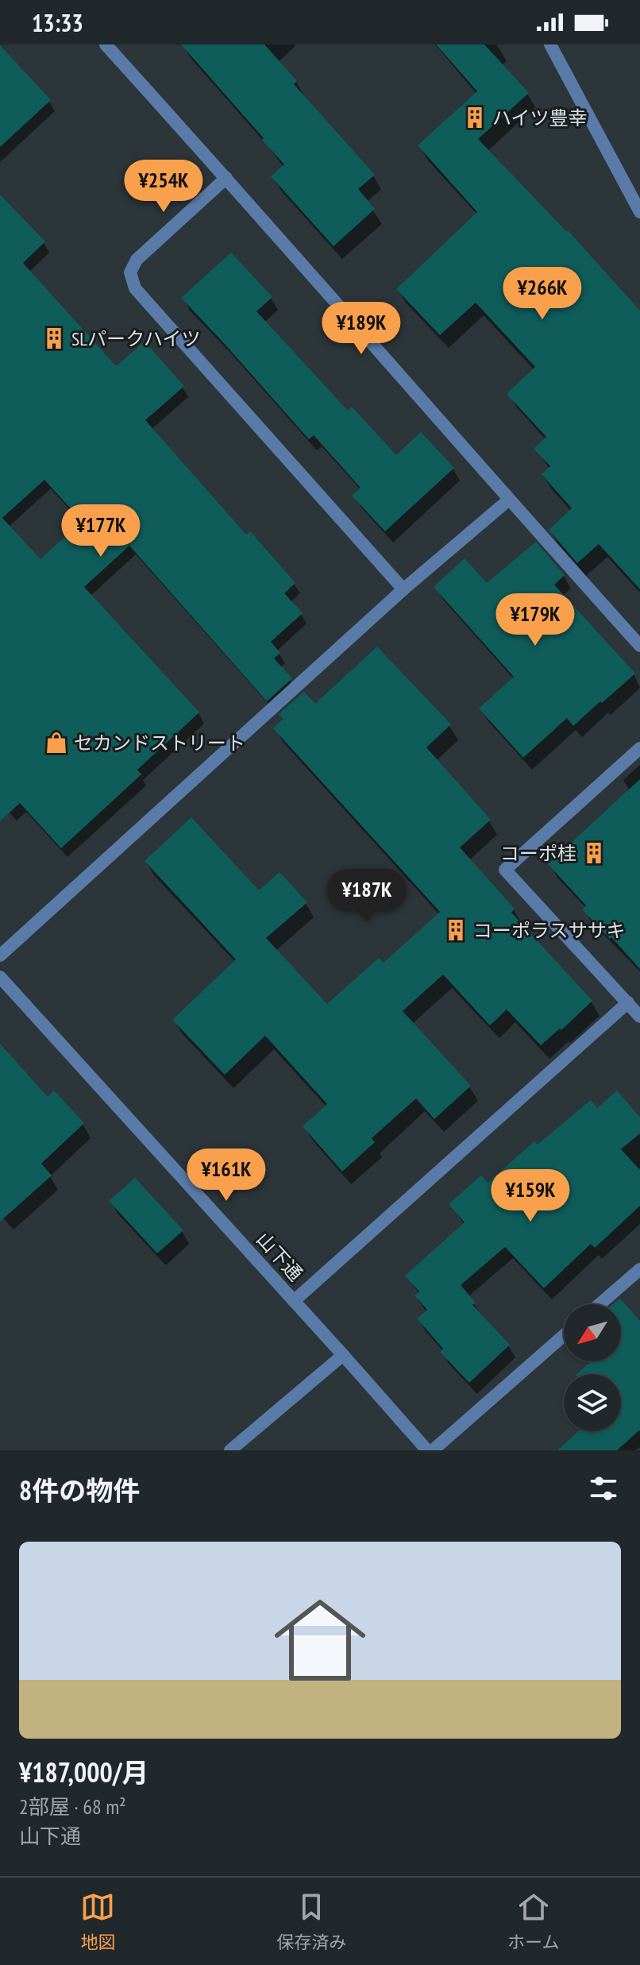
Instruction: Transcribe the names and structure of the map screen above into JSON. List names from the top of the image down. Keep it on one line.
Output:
{"streets":{"street":["山下通"]},"places":{"building":["ハイツ豊幸","SLパークハイツ","コーポ桂","コーポラスササキ"],"shop":["セカンドストリート"]},"north":"bottom left","page":{"status":"13:33","price":["¥254K","¥266K","¥189K","¥177K","¥179K","¥187K","¥161K","¥159K"],"heading":"8件の物件","list":[{"name":"¥187,000/月","note":"2部屋 · 68 m² · 山下通"}],"tabs":["地図","保存済み","ホーム"]}}
